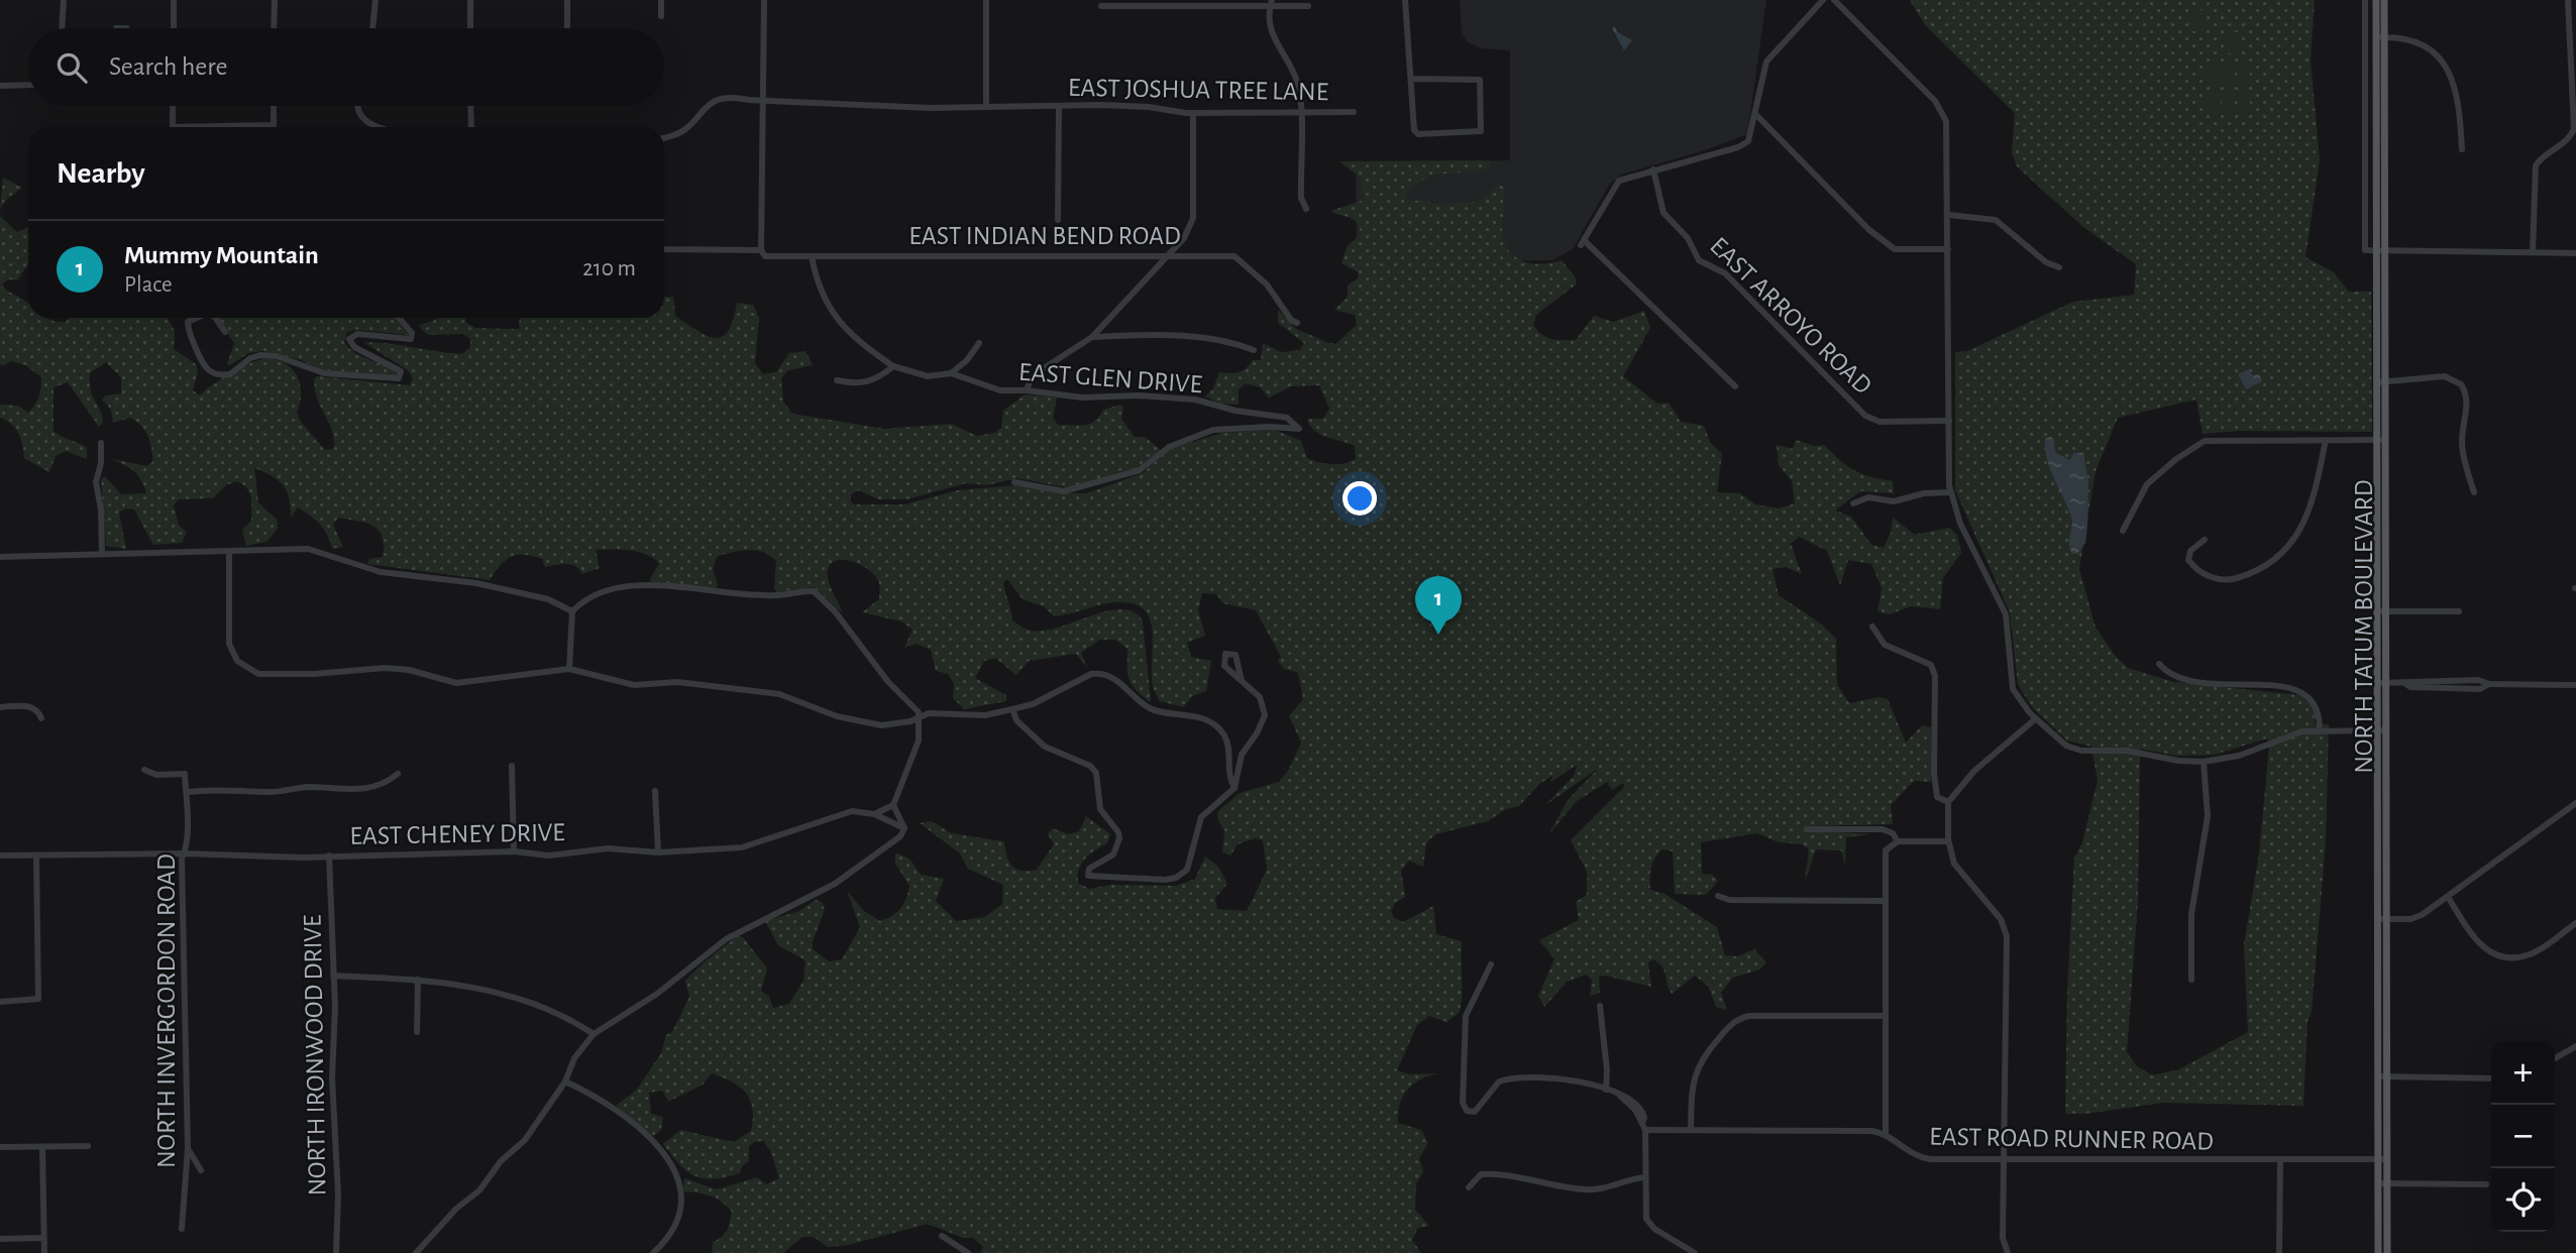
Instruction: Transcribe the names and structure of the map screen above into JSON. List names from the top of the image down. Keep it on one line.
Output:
{"streets":{"main road":["NORTH TATUM BOULEVARD"],"street":["EAST JOSHUA TREE LANE","EAST INDIAN BEND ROAD","EAST ARROYO ROAD","EAST GLEN DRIVE","EAST CHENEY DRIVE","NORTH INVERGORDON ROAD","NORTH IRONWOOD DRIVE","EAST ROAD RUNNER ROAD"]},"crossings":[["EAST INDIAN BEND ROAD","EAST GLEN DRIVE"],["NORTH TATUM BOULEVARD","EAST ROAD RUNNER ROAD"],["EAST CHENEY DRIVE","NORTH INVERGORDON ROAD"],["EAST CHENEY DRIVE","NORTH IRONWOOD DRIVE"]],"page":{"search":"Search here","heading":"Nearby","list":[{"mark":"1","name":"Mummy Mountain","note":"Place","value":"210 m"}],"pins":"1","map_buttons":["+","−"]}}
